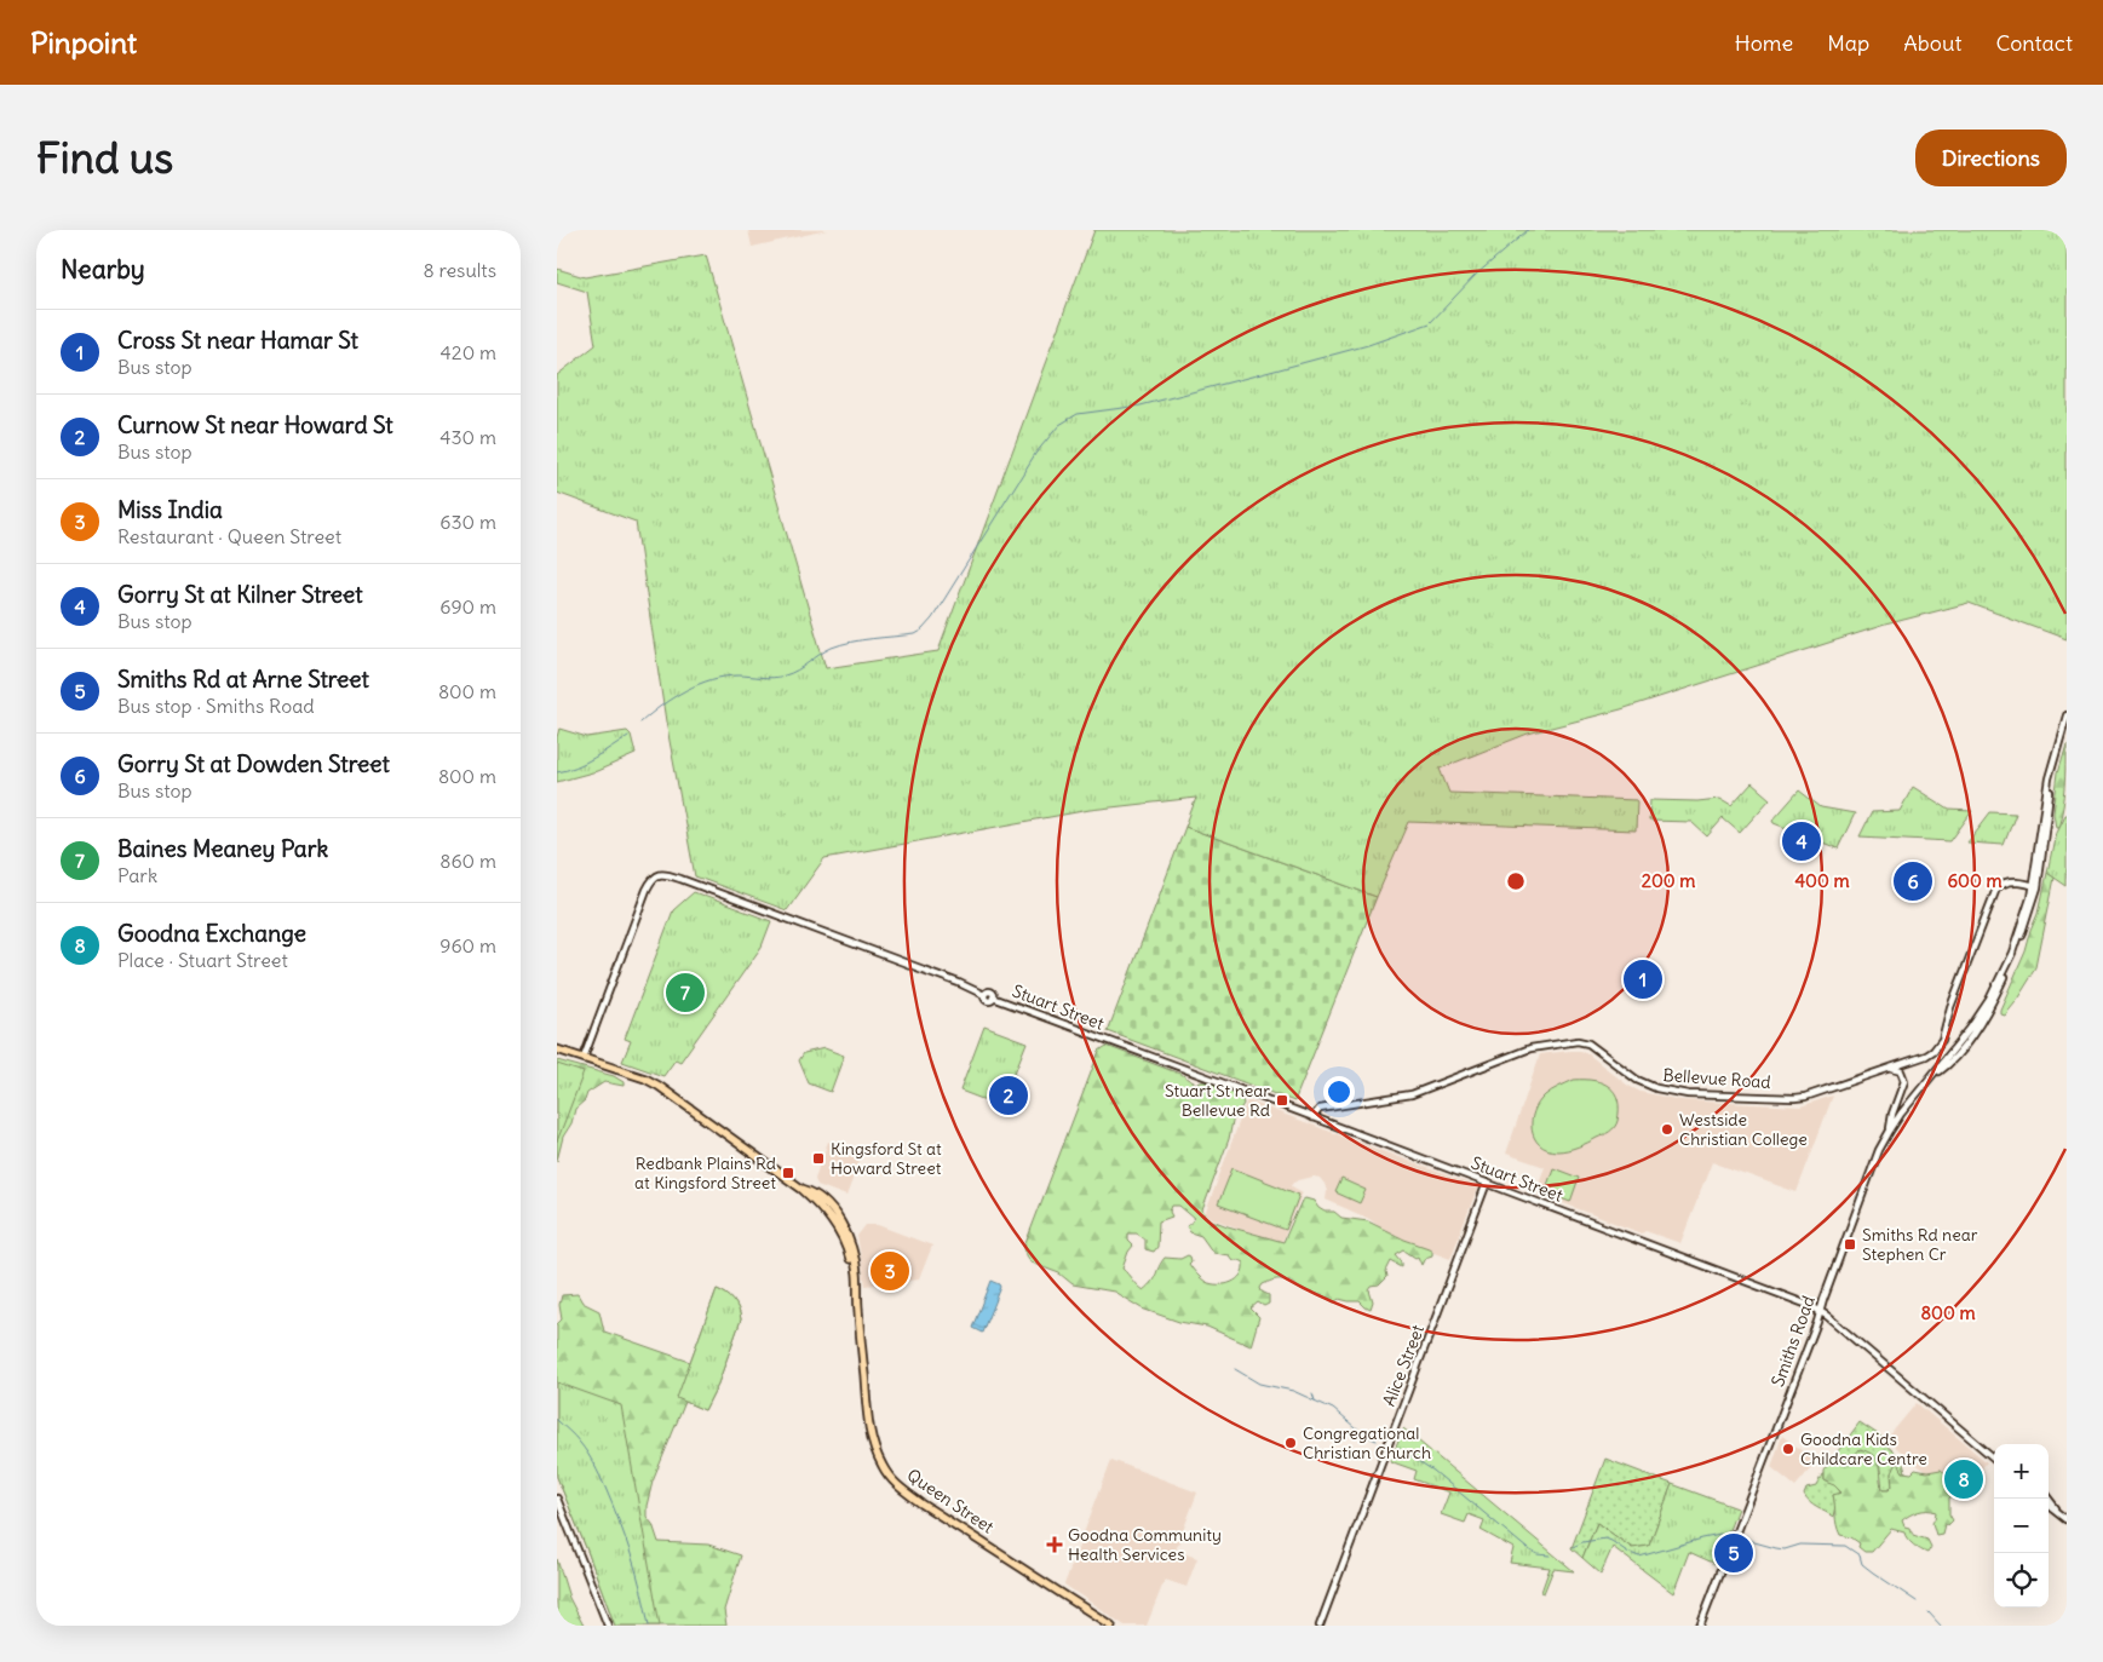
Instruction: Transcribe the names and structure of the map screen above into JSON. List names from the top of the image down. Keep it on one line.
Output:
{"streets":{"main road":["Queen Street"],"street":["Stuart Street","Bellevue Road","Smiths Road","Alice Street"]},"crossings":[["Stuart Street","Bellevue Road"],["Stuart Street","Smiths Road"],["Stuart Street","Alice Street"],["Stuart Street","Queen Street"]],"places":{"transit":["Stuart St near Bellevue Rd","Kingsford St at Howard Street","Redbank Plains Rd at Kingsford Street","Smiths Rd near Stephen Cr"],"other":["Westside Christian College","Congregational Christian Church","Goodna Kids Childcare Centre"],"health":["Goodna Community Health Services"]},"page":{"header":"Pinpoint","nav":["Home","Map","About","Contact"],"buttons":"Directions","title":"Find us","heading":["Nearby","8 results"],"list":[{"mark":"1","name":"Cross St near Hamar St","note":"Bus stop","value":"420 m"},{"mark":"2","name":"Curnow St near Howard St","note":"Bus stop","value":"430 m"},{"mark":"3","name":"Miss India","note":"Restaurant · Queen Street","value":"630 m"},{"mark":"4","name":"Gorry St at Kilner Street","note":"Bus stop","value":"690 m"},{"mark":"5","name":"Smiths Rd at Arne Street","note":"Bus stop · Smiths Road","value":"800 m"},{"mark":"6","name":"Gorry St at Dowden Street","note":"Bus stop","value":"800 m"},{"mark":"7","name":"Baines Meaney Park","note":"Park","value":"860 m"},{"mark":"8","name":"Goodna Exchange","note":"Place · Stuart Street","value":"960 m"}],"pins":["4","6","1","7","2","3","8","5"],"map_buttons":["+","−"]},"rings":["200 m","400 m","600 m","800 m"]}
